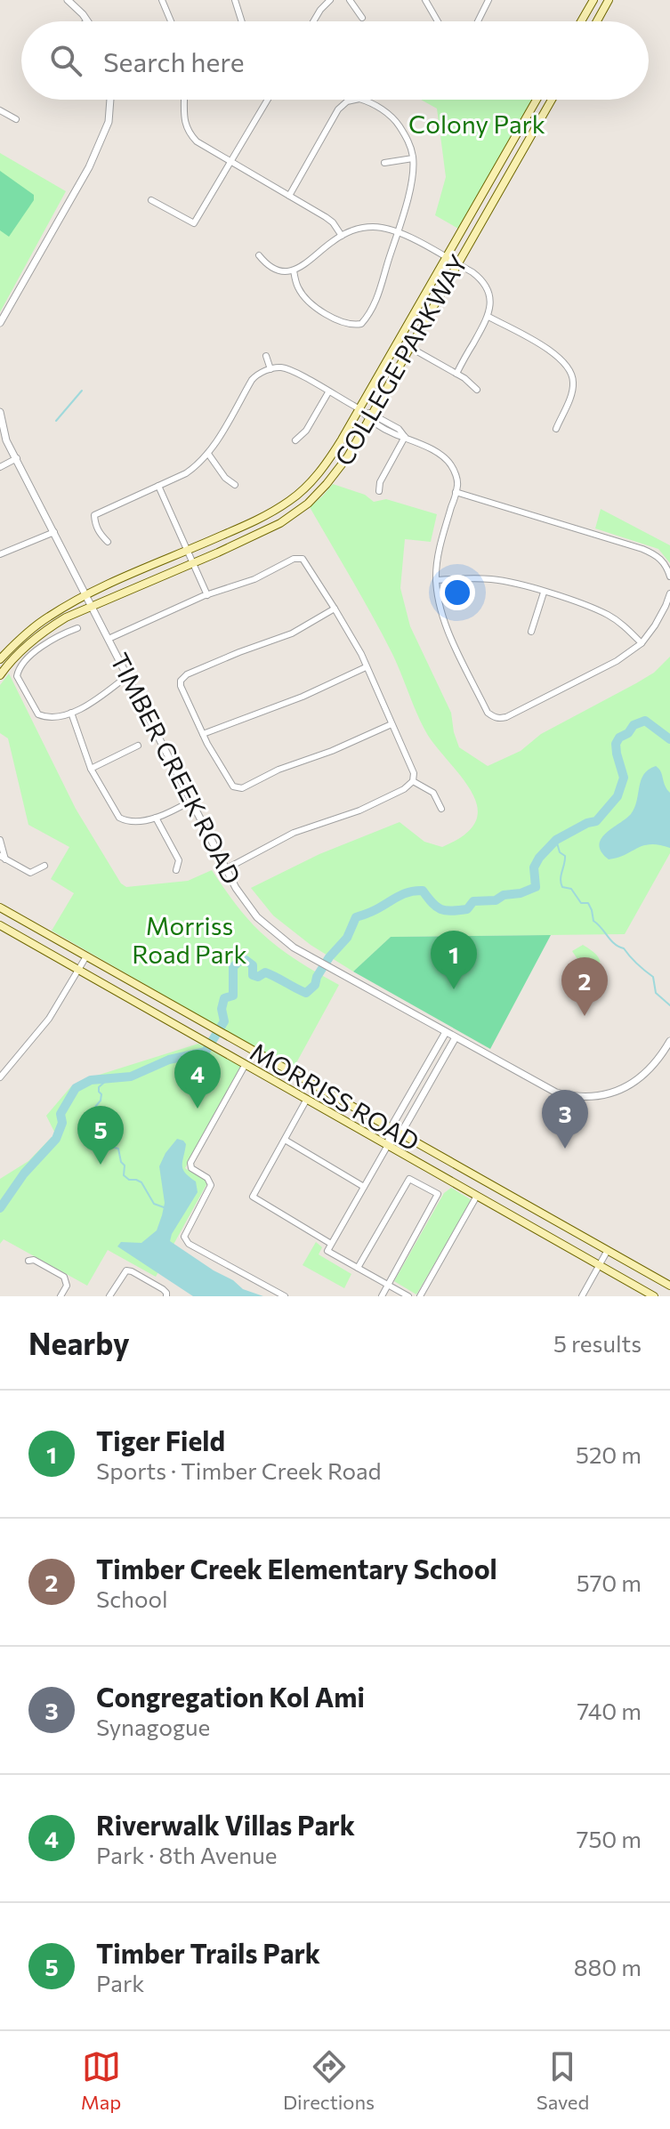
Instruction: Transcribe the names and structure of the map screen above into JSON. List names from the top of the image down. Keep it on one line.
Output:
{"streets":{"main road":["COLLEGE PARKWAY","MORRISS ROAD"],"street":["TIMBER CREEK ROAD"]},"crossings":[["COLLEGE PARKWAY","TIMBER CREEK ROAD"]],"parks":["Colony Park","Morriss Road Park"],"page":{"search":"Search here","pins":["1","2","4","3","5"],"heading":["Nearby","5 results"],"list":[{"mark":"1","name":"Tiger Field","note":"Sports · Timber Creek Road","value":"520 m"},{"mark":"2","name":"Timber Creek Elementary School","note":"School","value":"570 m"},{"mark":"3","name":"Congregation Kol Ami","note":"Synagogue","value":"740 m"},{"mark":"4","name":"Riverwalk Villas Park","note":"Park · 8th Avenue","value":"750 m"},{"mark":"5","name":"Timber Trails Park","note":"Park","value":"880 m"}],"nav":["Map","Directions","Saved"]}}
